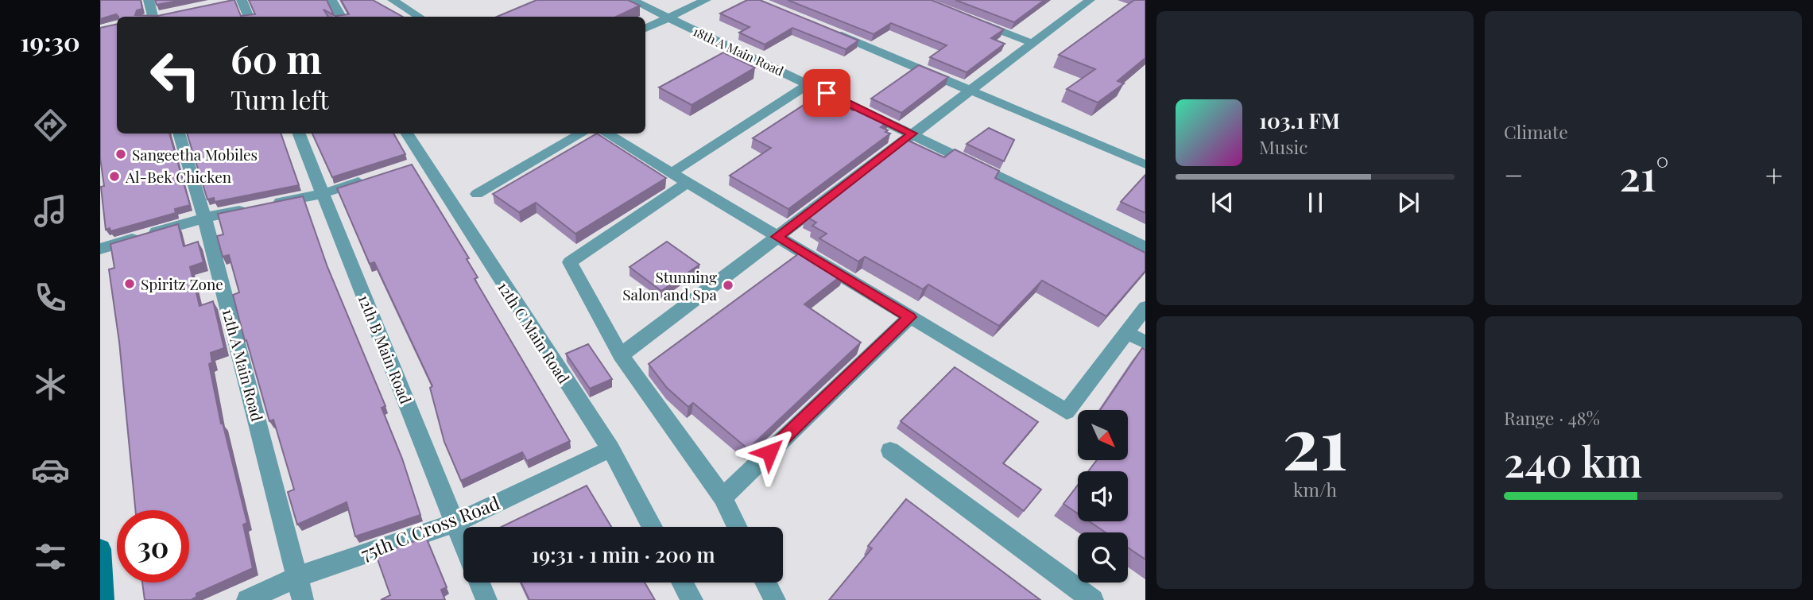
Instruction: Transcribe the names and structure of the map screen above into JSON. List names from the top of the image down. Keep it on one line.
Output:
{"streets":{"street":["18th A Main Road","12th C Main Road","12th B Main Road","12th A Main Road","75th C Cross Road"]},"crossings":[["12th C Main Road","75th C Cross Road"],["12th B Main Road","75th C Cross Road"],["12th A Main Road","75th C Cross Road"]],"places":["Sangeetha Mobiles","Al-Bek Chicken","Spiritz Zone","Stunning Salon and Spa"],"north":"bottom right","page":{"tabs":"19:30","tile":["Climate",["21","km/h"],["Range · 48%","240 km"]],"turn":["60 m","Turn left"],"song":["103.1 FM","Music"],"heat":["−","21°","+"],"limit":"30","trip":"19:31 · 1 min · 200 m"}}
